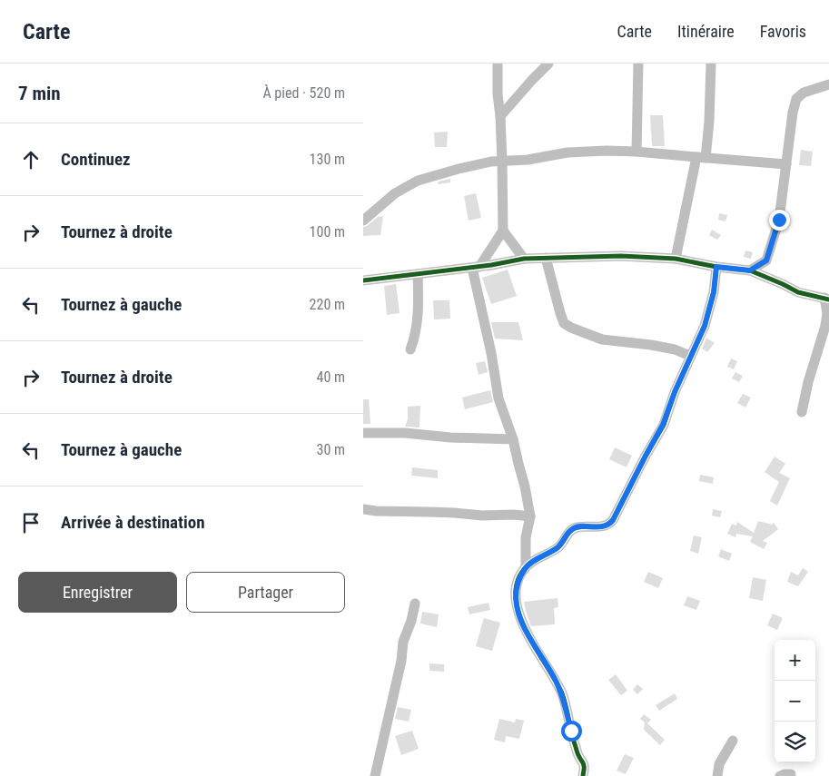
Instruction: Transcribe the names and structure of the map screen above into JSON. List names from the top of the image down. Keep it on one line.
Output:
{"page":{"header":"Carte","nav":["Carte","Itinéraire","Favoris"],"heading":["7 min","À pied · 520 m"],"list":[["Continuez","130 m"],["Tournez à droite","100 m"],["Tournez à gauche","220 m"],["Tournez à droite","40 m"],["Tournez à gauche","30 m"],"Arrivée à destination"],"buttons":["Enregistrer","Partager"],"map_buttons":["+","−"]}}
